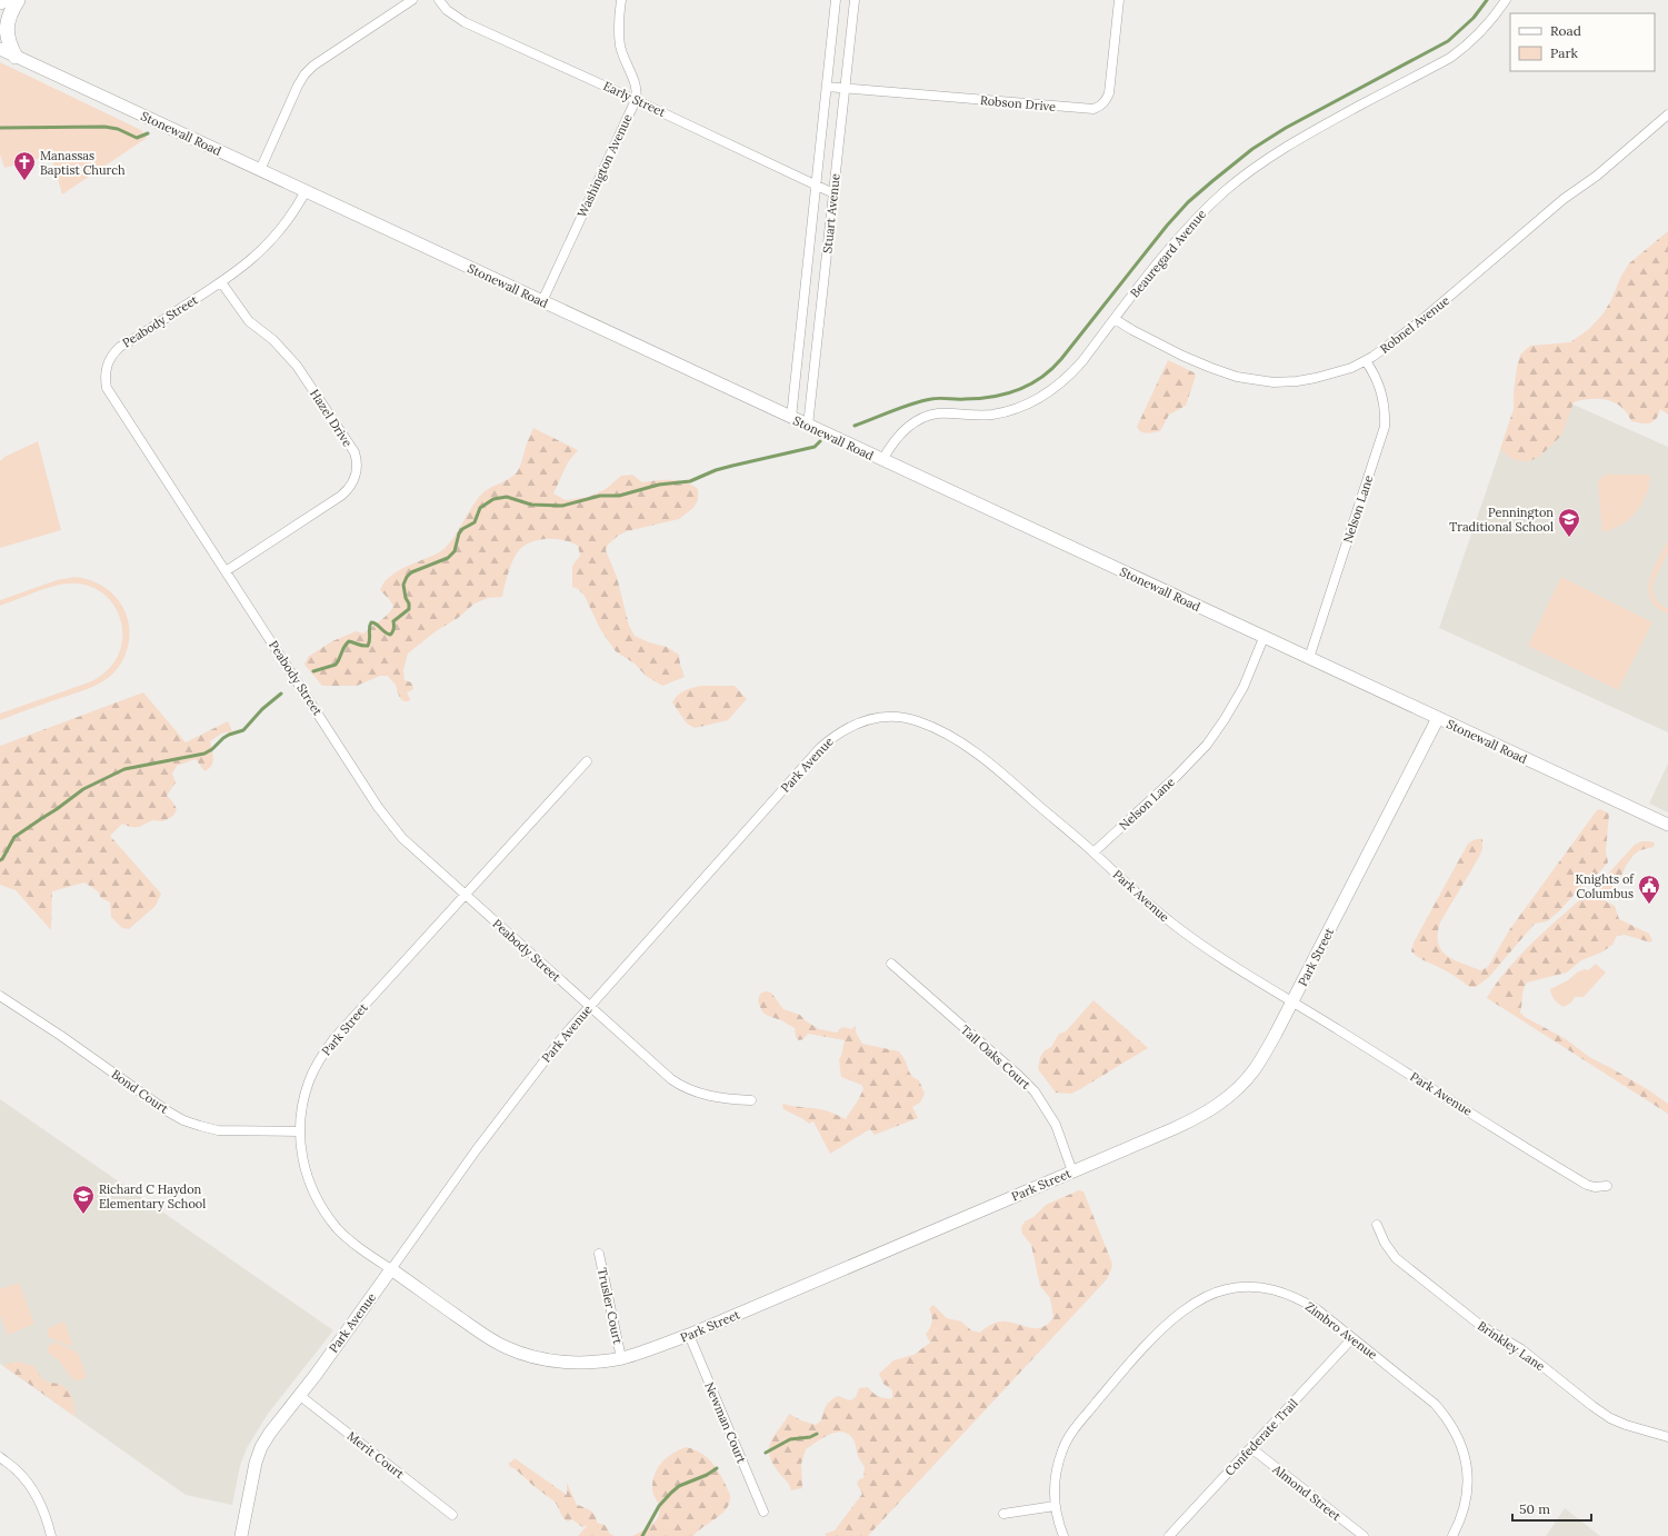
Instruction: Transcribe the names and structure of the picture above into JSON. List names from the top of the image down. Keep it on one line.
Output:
{"streets":{"street":["Early Street","Robson Drive","Stonewall Road","Washington Avenue","Stuart Avenue","Beauregard Avenue","Peabody Street","Robnel Avenue","Hazel Drive","Nelson Lane","Park Avenue","Park Street","Tall Oaks Court","Bond Court","Trusler Court","Zimbro Avenue","Brinkley Lane","Newman Court","Confederate Trail","Merit Court","Almond Street"]},"crossings":[["Early Street","Washington Avenue"],["Early Street","Stuart Avenue"],["Robson Drive","Stuart Avenue"],["Stonewall Road","Washington Avenue"],["Stonewall Road","Stuart Avenue"],["Stonewall Road","Beauregard Avenue"],["Stonewall Road","Peabody Street"],["Stonewall Road","Nelson Lane"],["Stonewall Road","Park Street"],["Beauregard Avenue","Robnel Avenue"],["Peabody Street","Hazel Drive"],["Peabody Street","Park Avenue"],["Peabody Street","Park Street"],["Robnel Avenue","Nelson Lane"],["Nelson Lane","Park Avenue"],["Park Avenue","Park Street"],["Park Avenue","Merit Court"],["Park Street","Tall Oaks Court"],["Park Street","Bond Court"],["Park Street","Trusler Court"],["Park Street","Newman Court"],["Zimbro Avenue","Confederate Trail"],["Confederate Trail","Almond Street"]],"places":{"church":["Manassas Baptist Church"],"school or university":["Pennington Traditional School","Richard C Haydon Elementary School"],"public building":["Knights of Columbus"]},"legend":["Road","Park"],"scale_bar":"50 m"}
